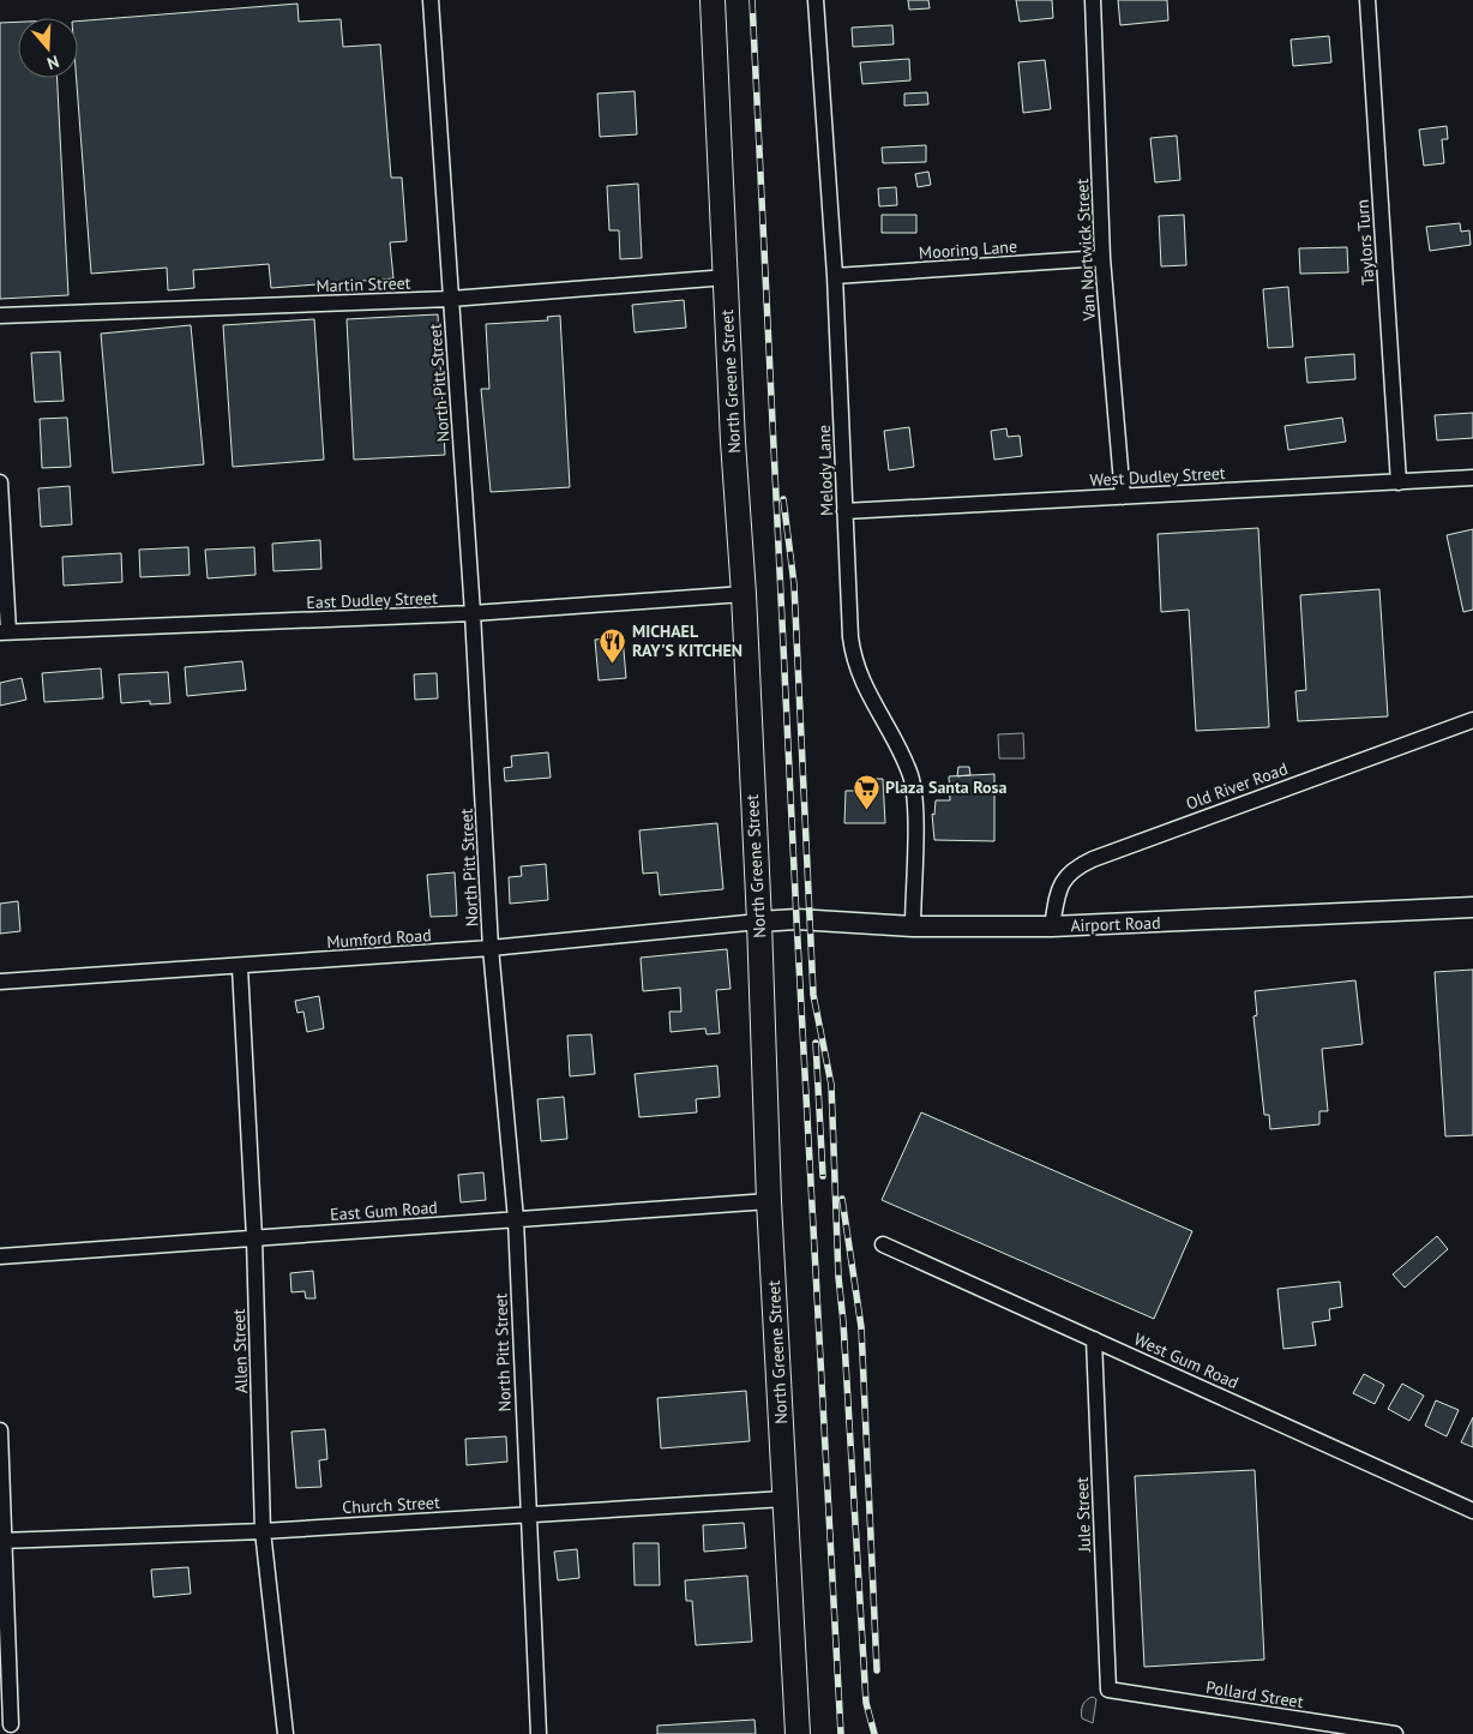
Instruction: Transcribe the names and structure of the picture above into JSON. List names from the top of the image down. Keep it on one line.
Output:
{"streets":{"main road":["North Greene Street"],"street":["Taylors Turn","Mooring Lane","Van Nortwick Street","Martin Street","North Pitt Street","Melody Lane","West Dudley Street","East Dudley Street","Old River Road","Airport Road","Mumford Road","East Gum Road","Allen Street","West Gum Road","Church Street","Jule Street","Pollard Street"]},"crossings":[["Taylors Turn","West Dudley Street"],["Mooring Lane","Van Nortwick Street"],["Mooring Lane","Melody Lane"],["Van Nortwick Street","West Dudley Street"],["Martin Street","North Greene Street"],["Martin Street","North Pitt Street"],["North Greene Street","East Dudley Street"],["North Greene Street","Airport Road"],["North Greene Street","Mumford Road"],["North Greene Street","East Gum Road"],["North Greene Street","Church Street"],["North Pitt Street","East Dudley Street"],["North Pitt Street","Mumford Road"],["North Pitt Street","East Gum Road"],["North Pitt Street","Church Street"],["Melody Lane","West Dudley Street"],["Melody Lane","Airport Road"],["Old River Road","Airport Road"],["Airport Road","Mumford Road"],["Mumford Road","Allen Street"],["East Gum Road","Allen Street"],["Allen Street","Church Street"],["West Gum Road","Jule Street"],["Jule Street","Pollard Street"]],"places":{"restaurant":["MICHAEL RAY'S KITCHEN"],"supermarket":["Plaza Santa Rosa"]},"north":"bottom"}
